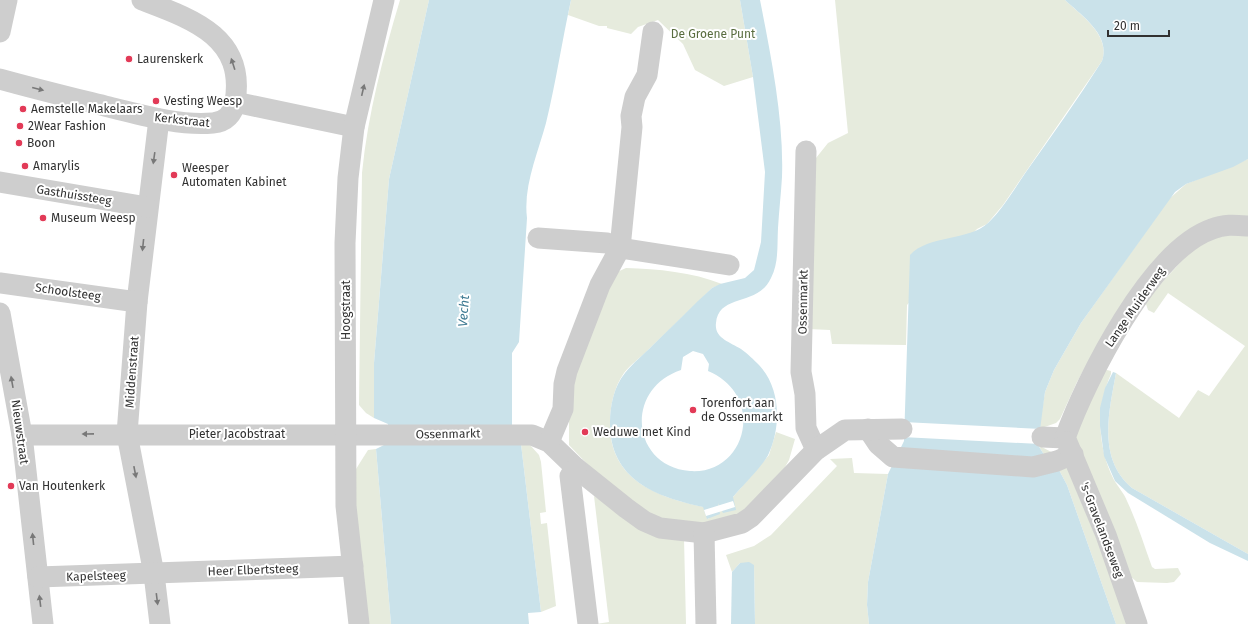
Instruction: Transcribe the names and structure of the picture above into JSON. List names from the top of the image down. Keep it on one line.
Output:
{"streets":{"street":["Kerkstraat","Gasthuissteeg","Schoolsteeg","Ossenmarkt","Lange Muiderweg","Hoogstraat","Middenstraat","Nieuwstraat","Pieter Jacobstraat","'s-Gravelandseweg","Heer Elbertsteeg","Kapelsteeg"]},"crossings":[["Kerkstraat","Middenstraat"],["Gasthuissteeg","Middenstraat"],["Schoolsteeg","Middenstraat"],["Ossenmarkt","Hoogstraat"],["Ossenmarkt","Pieter Jacobstraat"],["Lange Muiderweg","'s-Gravelandseweg"],["Hoogstraat","Pieter Jacobstraat"],["Hoogstraat","Heer Elbertsteeg"],["Middenstraat","Pieter Jacobstraat"],["Middenstraat","Heer Elbertsteeg"],["Middenstraat","Kapelsteeg"],["Nieuwstraat","Pieter Jacobstraat"],["Nieuwstraat","Kapelsteeg"],["Heer Elbertsteeg","Kapelsteeg"]],"one_way":["Kerkstraat","Middenstraat","Nieuwstraat"],"water":["Vecht"],"parks":["De Groene Punt"],"places":["Laurenskerk","Vesting Weesp","Aemstelle Makelaars","2Wear Fashion","Boon","Amarylis","Weesper Automaten Kabinet","Museum Weesp","Torenfort aan de Ossenmarkt","Weduwe met Kind","Van Houtenkerk"],"scale_bar":"20 m"}
